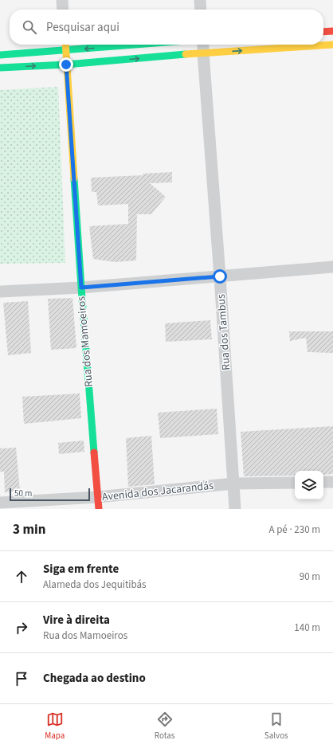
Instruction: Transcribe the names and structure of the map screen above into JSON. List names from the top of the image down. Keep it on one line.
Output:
{"streets":{"street":["Rua dos Tambus","Rua dos Mamoeiros","Avenida dos Jacarandás"]},"crossings":[["Rua dos Tambus","Avenida dos Jacarandás"],["Rua dos Mamoeiros","Avenida dos Jacarandás"]],"scale_bar":"50 m","page":{"search":"Pesquisar aqui","scale":"50 m","heading":["3 min","A pé · 230 m"],"list":[["Siga em frente","Alameda dos Jequitibás","90 m"],["Vire à direita","Rua dos Mamoeiros","140 m"],"Chegada ao destino"],"nav":["Mapa","Rotas","Salvos"]}}
